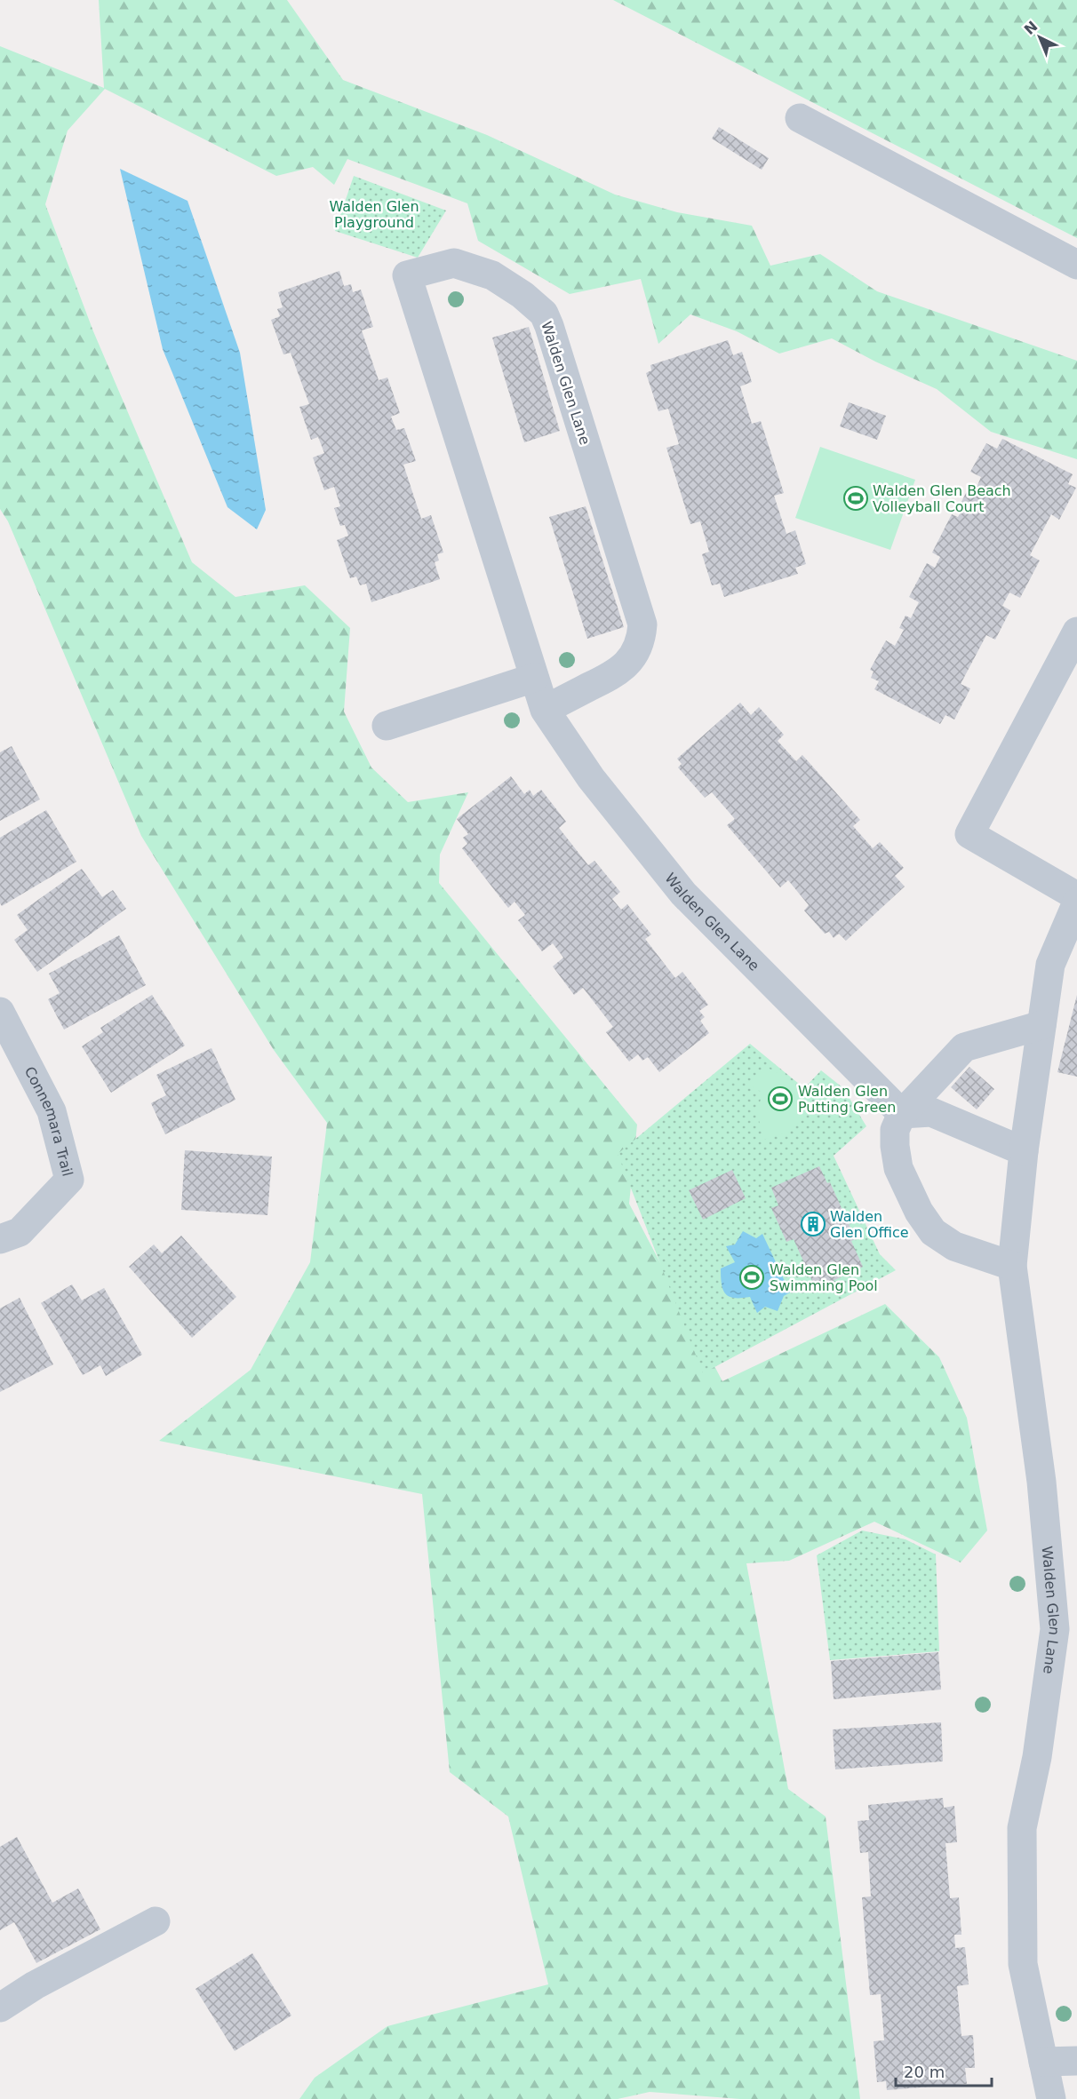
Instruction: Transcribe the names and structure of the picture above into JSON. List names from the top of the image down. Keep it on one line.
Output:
{"streets":{"street":["Walden Glen Lane","Connemara Trail"]},"parks":["Walden Glen Playground"],"places":{"sports":["Walden Glen Beach Volleyball Court","Walden Glen Putting Green","Walden Glen Swimming Pool"],"building":["Walden Glen Office"]},"scale_bar":"20 m","north":"top left"}
